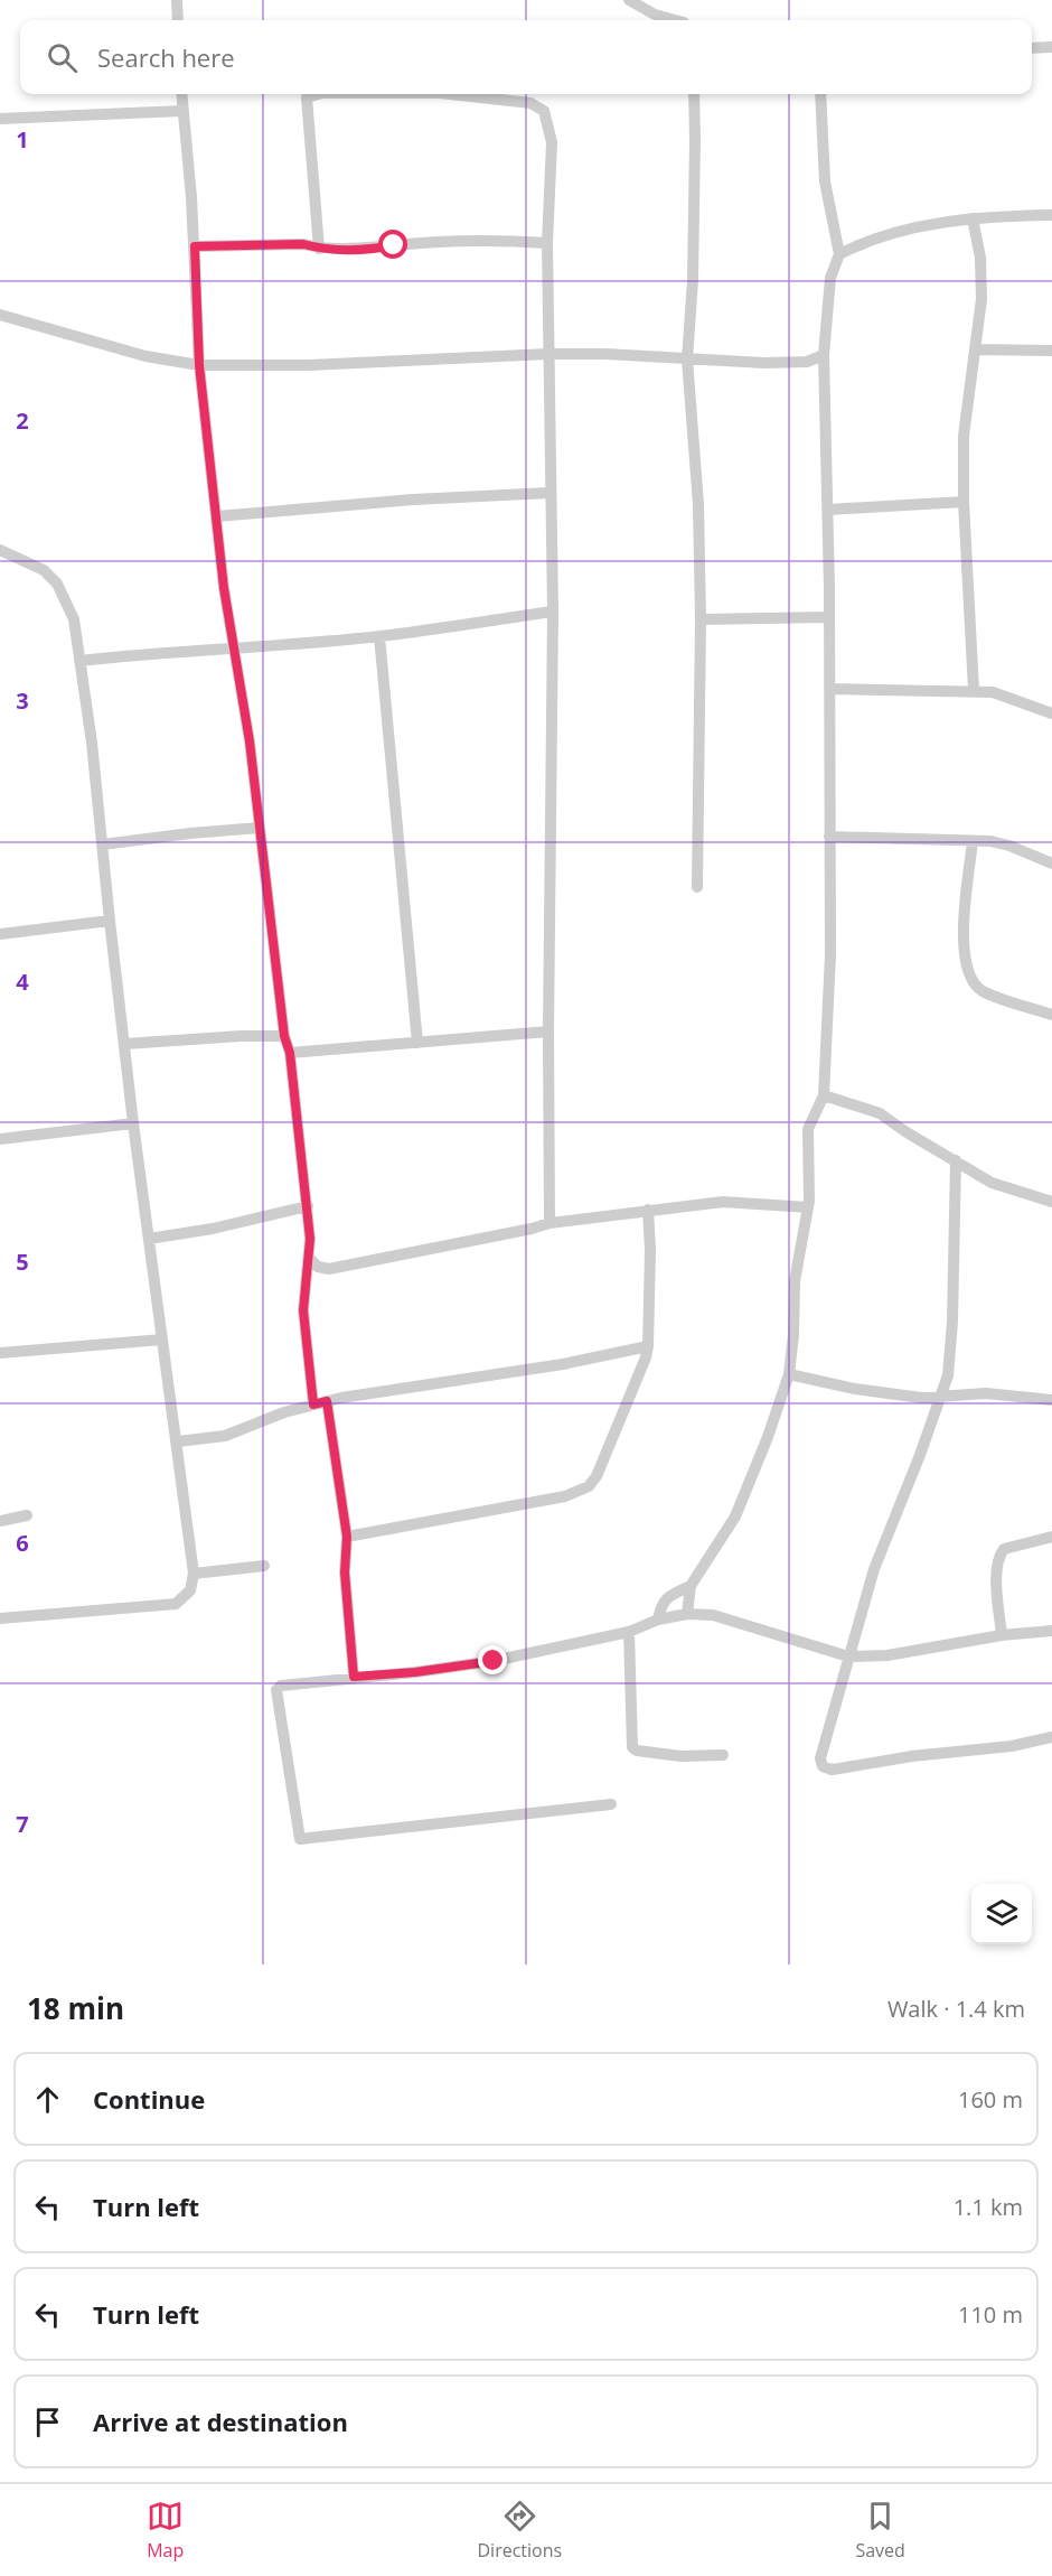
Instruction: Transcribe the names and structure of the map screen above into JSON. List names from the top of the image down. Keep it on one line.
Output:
{"page":{"search":"Search here","heading":["18 min","Walk · 1.4 km"],"list":[["Continue","160 m"],["Turn left","1.1 km"],["Turn left","110 m"],"Arrive at destination"],"nav":["Map","Directions","Saved"]},"grid":{"rows":["1","2","3","4","5","6","7"]}}
